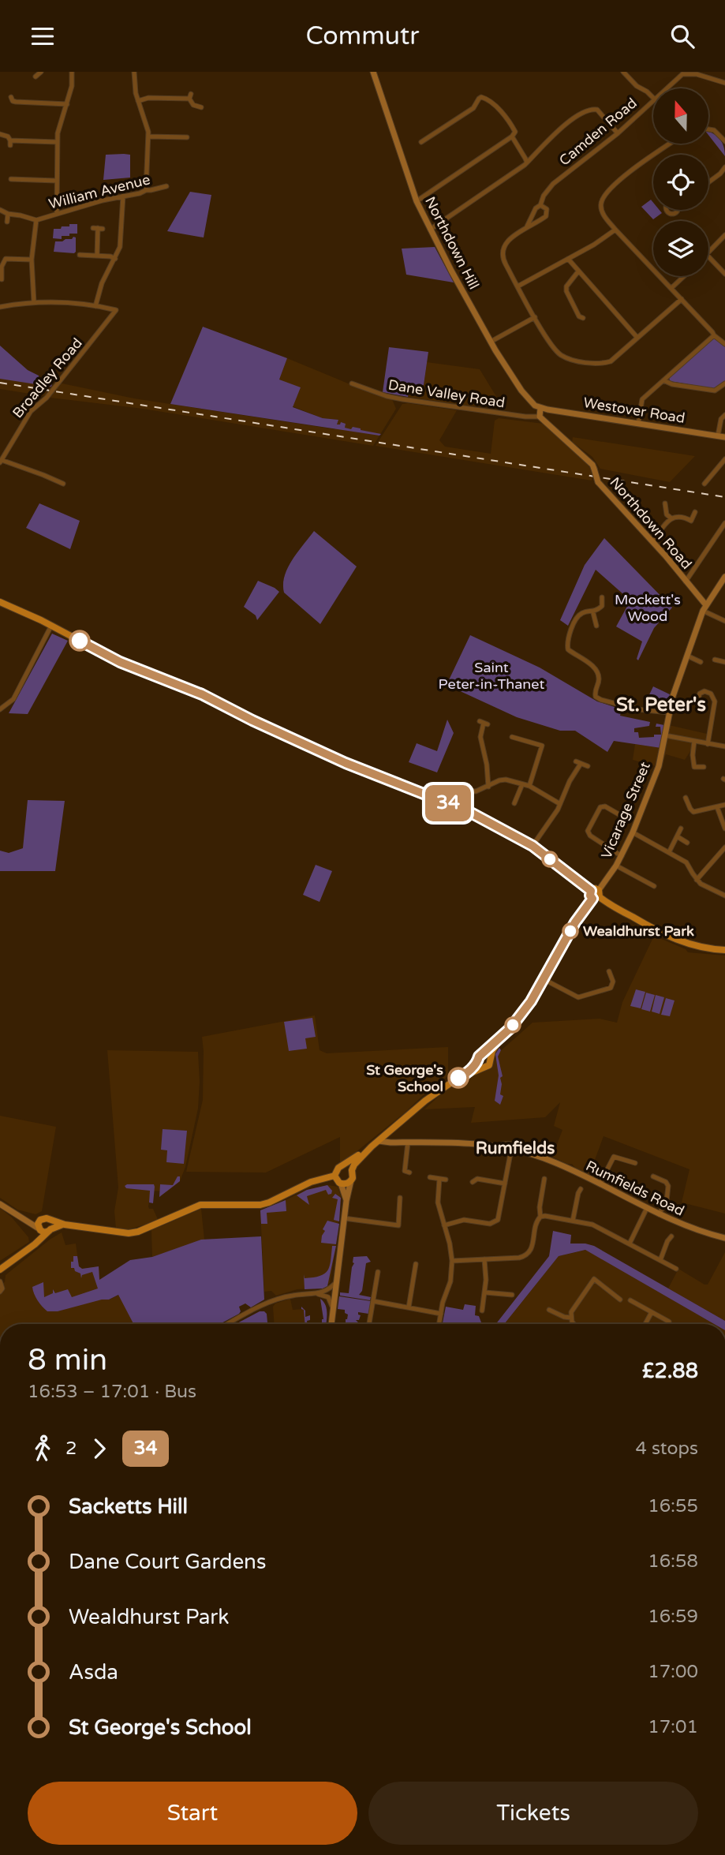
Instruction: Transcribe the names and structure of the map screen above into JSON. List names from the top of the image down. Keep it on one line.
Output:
{"streets":{"street":["Camden Road","William Avenue","Northdown Hill","Broadley Road","Dane Valley Road","Westover Road","Northdown Road","Vicarage Street","Rumfields Road"]},"crossings":[["Northdown Hill","Westover Road"],["Dane Valley Road","Northdown Road"],["Northdown Road","Vicarage Street"]],"districts":["St. Peter's","Rumfields"],"parks":["Mockett's Wood","Saint Peter-in-Thanet"],"places":["Wealdhurst Park","St George's School"],"lines":["bus line 34"],"north":"top","page":{"header":"Commutr","on_map":"34","heading":["8 min","16:53 – 17:01 · Bus","£2.88"],"legs":["2","34","4 stops"],"list":[{"name":"Sacketts Hill","value":"16:55"},{"name":"Dane Court Gardens","value":"16:58"},{"name":"Wealdhurst Park","value":"16:59"},{"name":"Asda","value":"17:00"},{"name":"St George's School","value":"17:01"}],"buttons":["Start","Tickets"]}}
